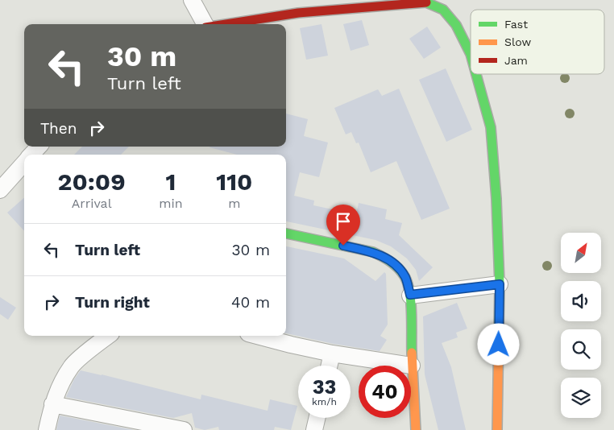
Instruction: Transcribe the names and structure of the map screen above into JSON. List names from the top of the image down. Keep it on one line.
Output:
{"legend":["Fast","Slow","Jam"],"north":"top right","page":{"turn":["30 m","Turn left"],"then":"Then","eta":["20:09","Arrival","1","min","110","m"],"list":[{"name":"Turn left","value":"30 m"},{"name":"Turn right","value":"40 m"}],"speed":"33 km/h","limit":"40"}}
